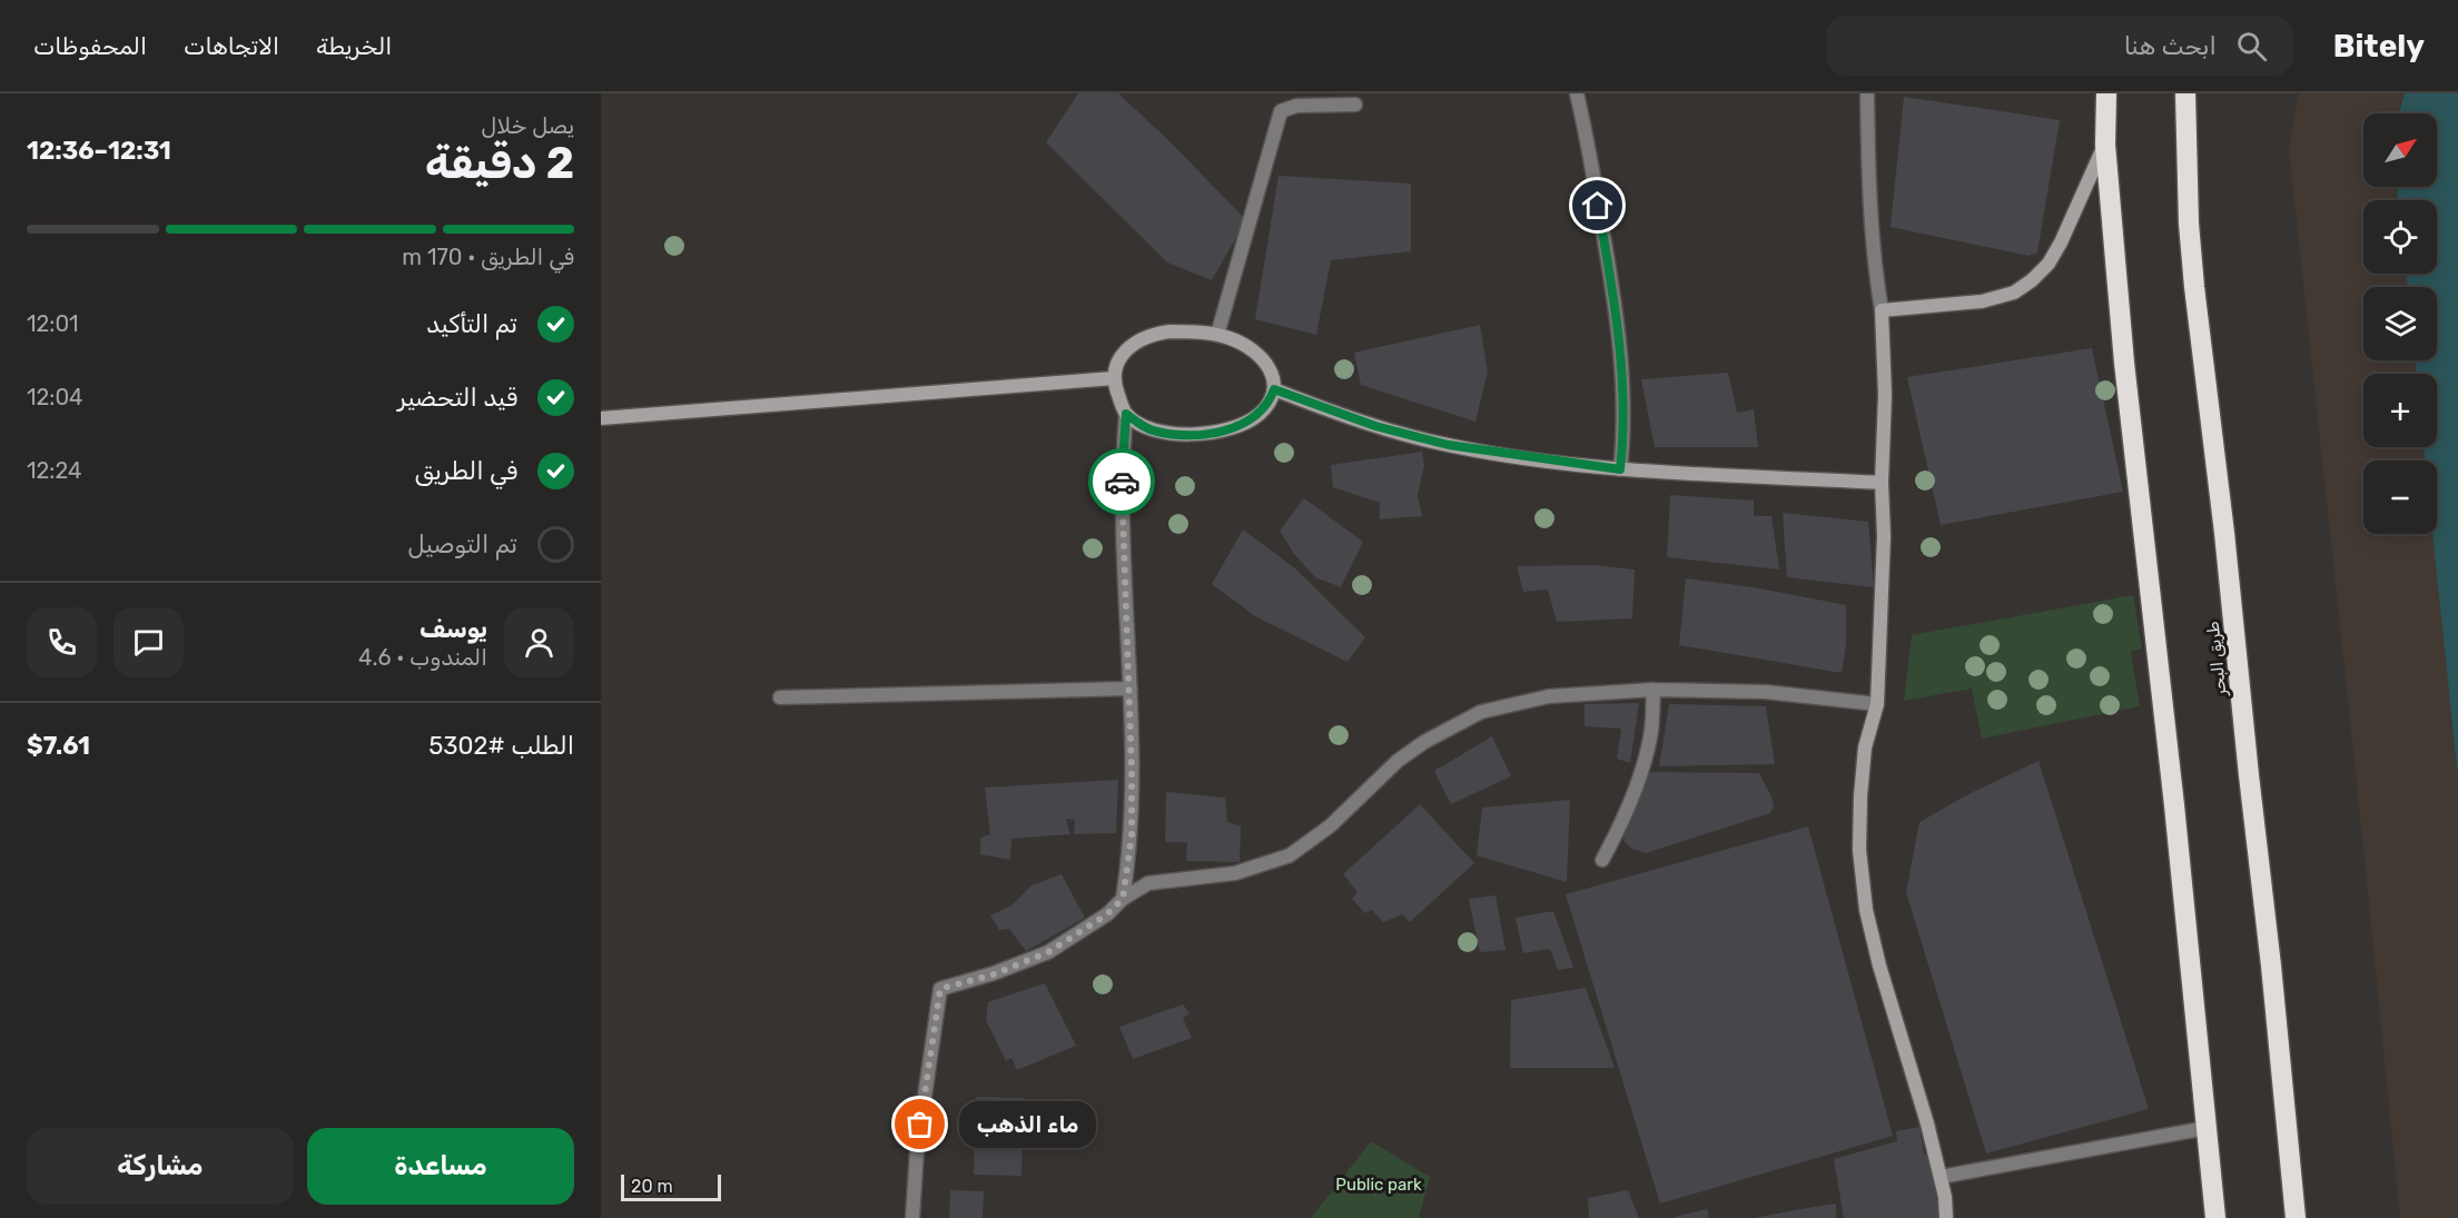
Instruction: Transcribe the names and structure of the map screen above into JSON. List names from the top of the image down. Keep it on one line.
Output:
{"streets":{"highway":["طريق البحر"]},"parks":["Public park"],"places":["ماء الذهب"],"scale_bar":"20 m","north":"top right","page":{"header":"Bitely","search":"ابحث هنا","nav":["الخريطة","الاتجاهات","المحفوظات"],"heading":["2 دقيقة","يصل خلال","12:31–12:36"],"panel":["يوسف","المندوب · 4.6","الطلب #5302","$7.61"],"map_buttons":["+","−"],"bar":"في الطريق · 170 m","list":[["تم التأكيد","12:01"],["قيد التحضير","12:04"],["في الطريق","12:24"],"تم التوصيل"],"bubble":"ماء الذهب","buttons":["مساعدة","مشاركة"],"scale":"20 m"}}
